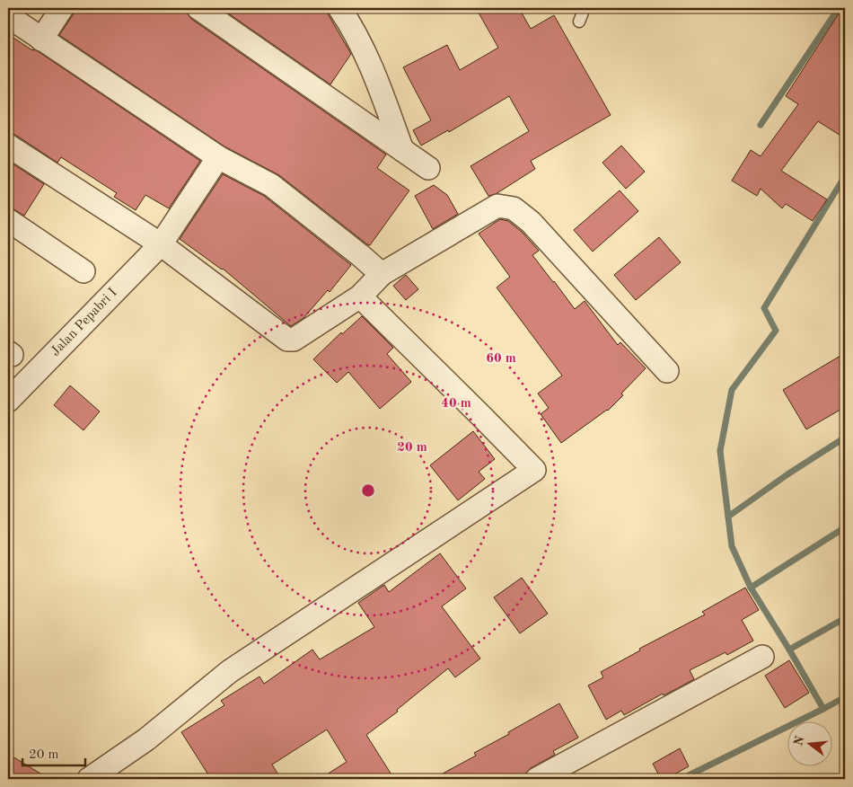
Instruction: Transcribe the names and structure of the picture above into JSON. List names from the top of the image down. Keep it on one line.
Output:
{"streets":{"street":["Jalan Pepabri I"]},"scale_bar":"20 m","north":"left","rings":["60 m","40 m","20 m"]}
